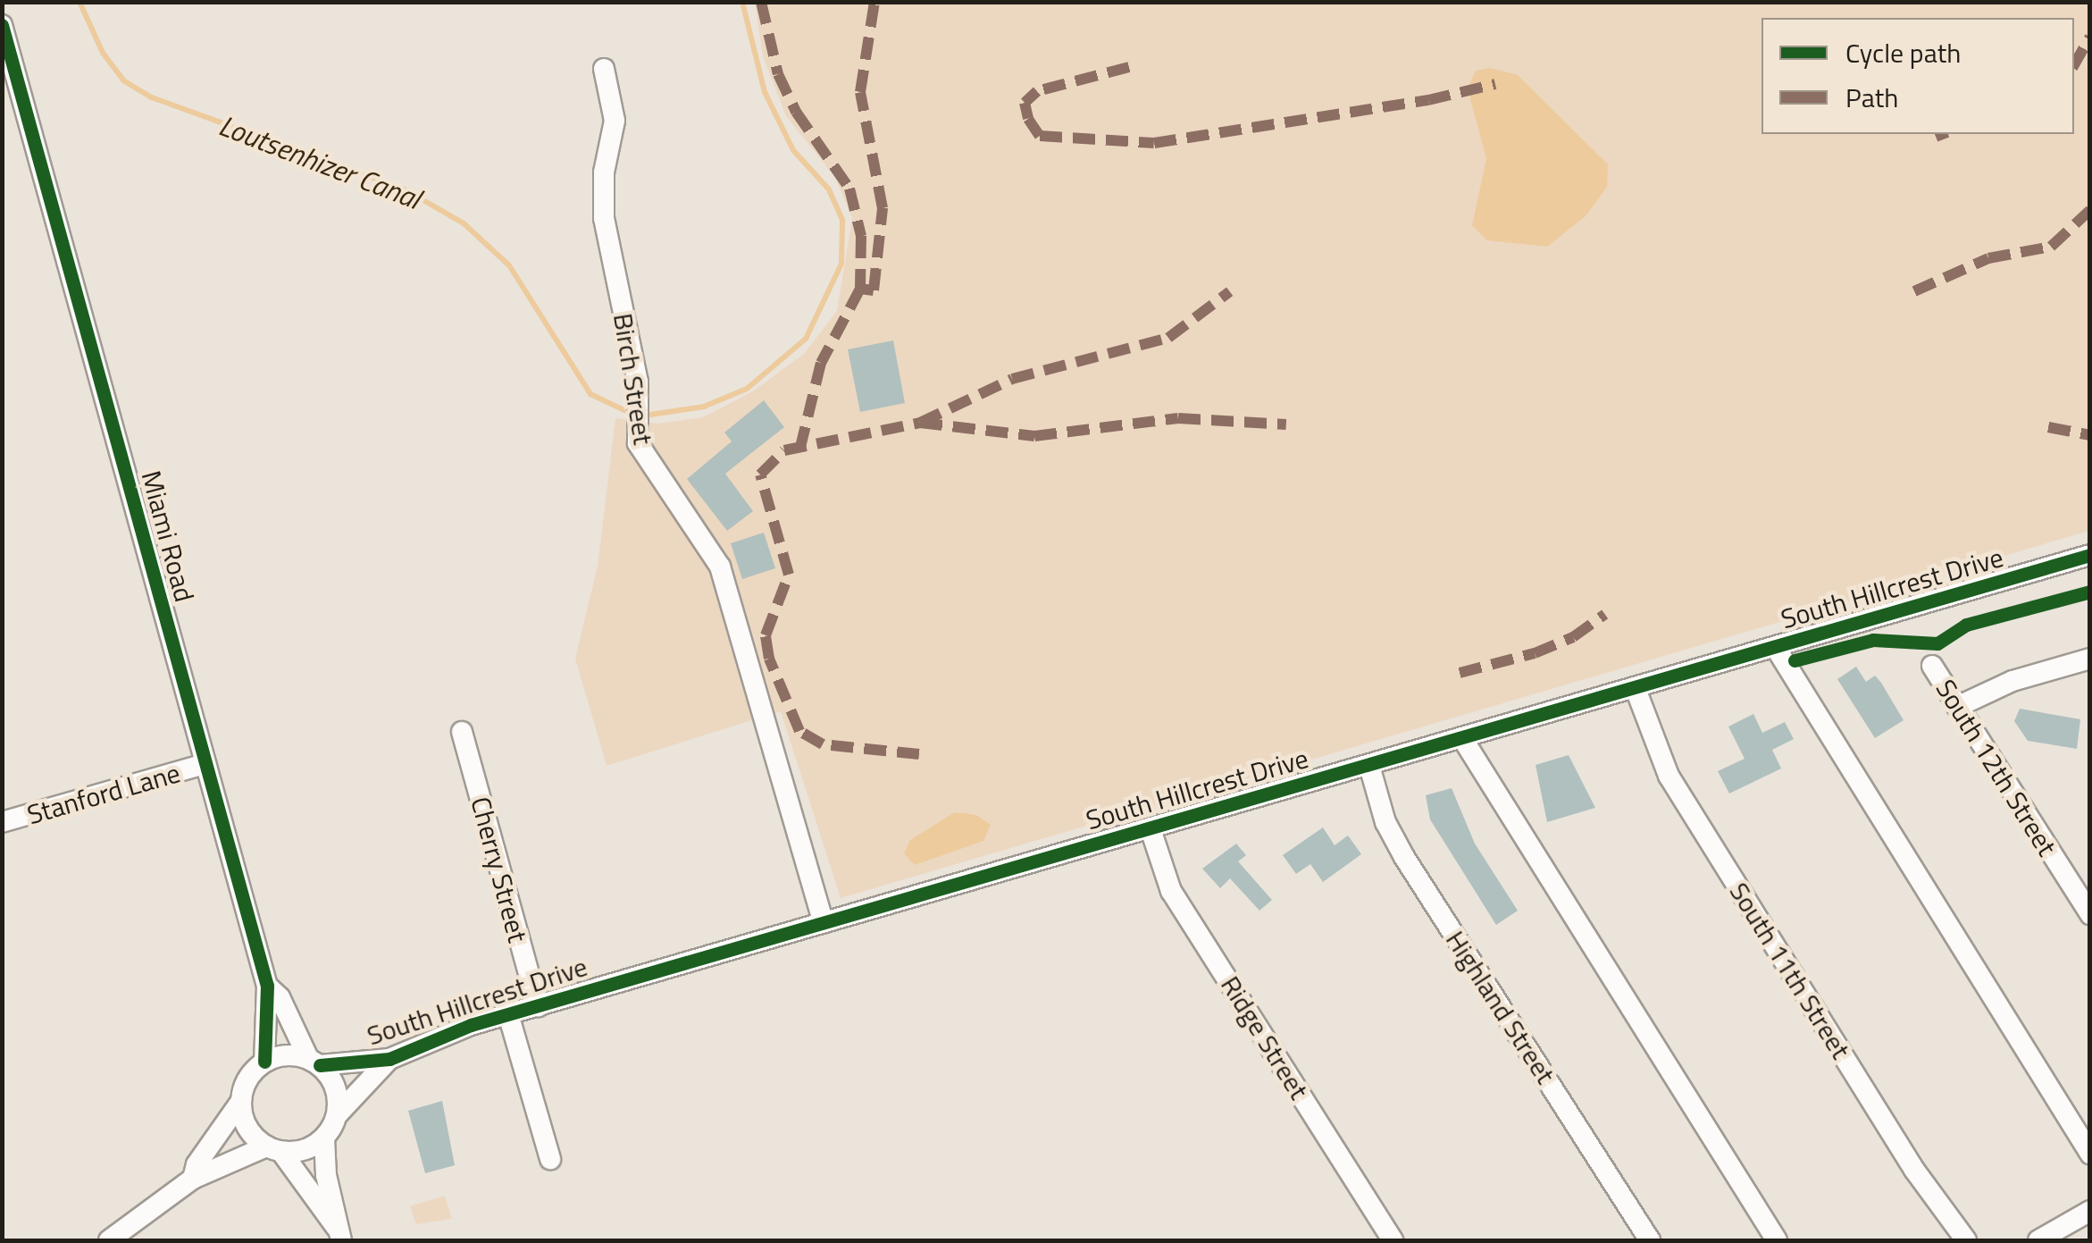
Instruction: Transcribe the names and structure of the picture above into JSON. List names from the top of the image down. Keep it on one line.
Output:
{"streets":{"street":["Birch Street","Miami Road","South Hillcrest Drive","South 12th Street","Stanford Lane","Cherry Street","South 11th Street","Highland Street","Ridge Street"]},"crossings":[["Birch Street","South Hillcrest Drive"],["Miami Road","South Hillcrest Drive"],["Miami Road","Stanford Lane"],["South Hillcrest Drive","Cherry Street"],["South Hillcrest Drive","South 11th Street"],["South Hillcrest Drive","Highland Street"],["South Hillcrest Drive","Ridge Street"]],"water":["Loutsenhizer Canal"],"legend":["Cycle path","Path"]}
